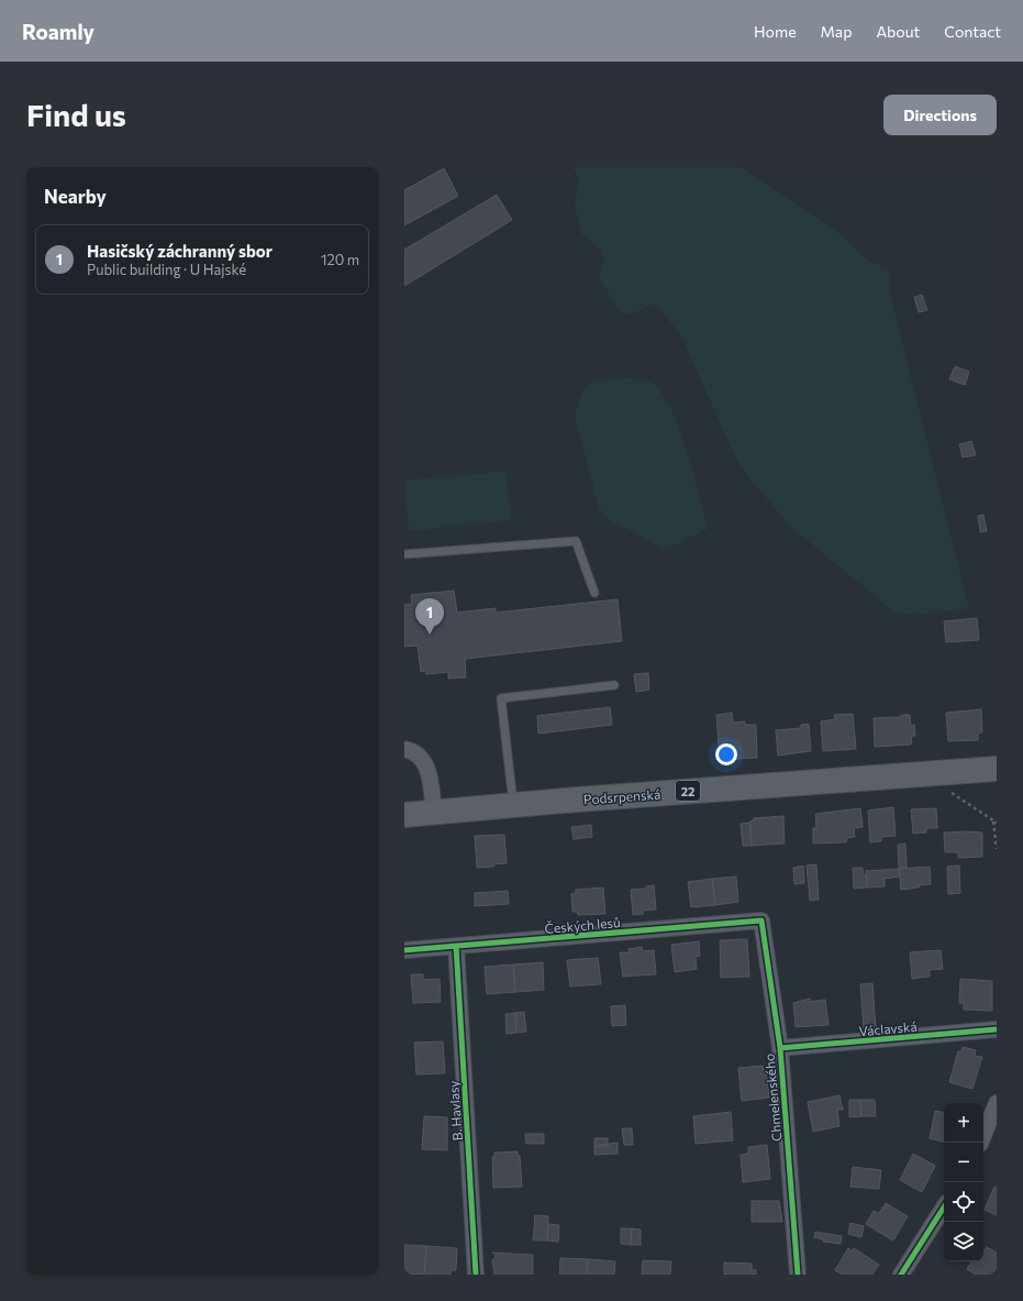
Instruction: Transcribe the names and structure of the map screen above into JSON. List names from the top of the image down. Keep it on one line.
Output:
{"streets":{"main road":["22","Podsrpenská"],"street":["Českých lesů","Václavská","Chmelenského","B. Havlasy"]},"crossings":[["Českých lesů","Chmelenského"],["Českých lesů","B. Havlasy"],["Václavská","Chmelenského"]],"page":{"header":"Roamly","nav":["Home","Map","About","Contact"],"buttons":"Directions","title":"Find us","heading":"Nearby","list":[{"mark":"1","name":"Hasičský záchranný sbor","note":"Public building · U Hajské","value":"120 m"}],"pins":"1","map_buttons":["+","−"]}}
